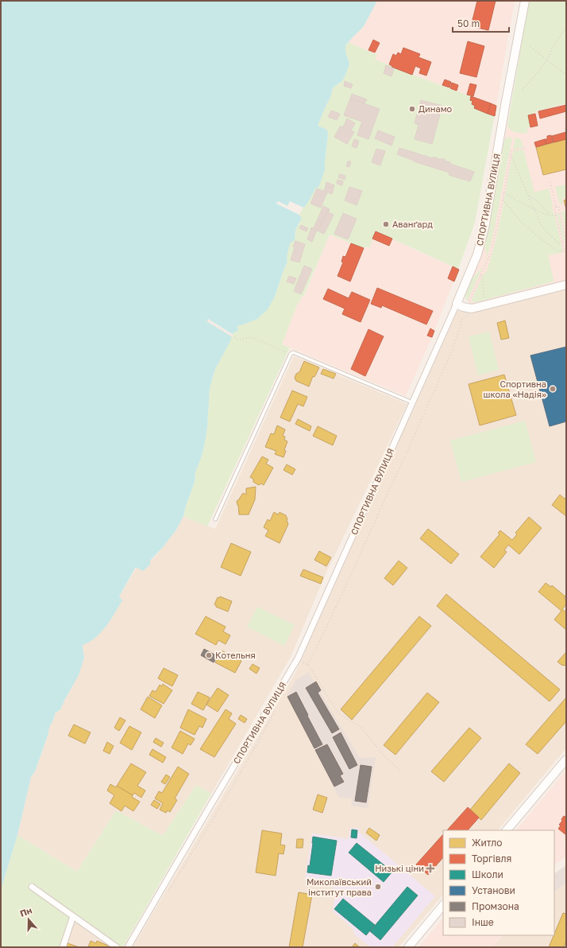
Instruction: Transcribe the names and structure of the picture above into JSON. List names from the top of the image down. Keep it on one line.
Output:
{"streets":{"street":["СПОРТИВНА ВУЛИЦЯ"]},"places":{"other":["Динамо","Аванґард","Спортивна школа «Надія»","Котельня","Миколаївський інститут права"],"health":["Низькі ціни"]},"legend":["Житло","Торгівля","Школи","Установи","Промзона","Інше"],"scale_bar":"50 m","north":"top"}
